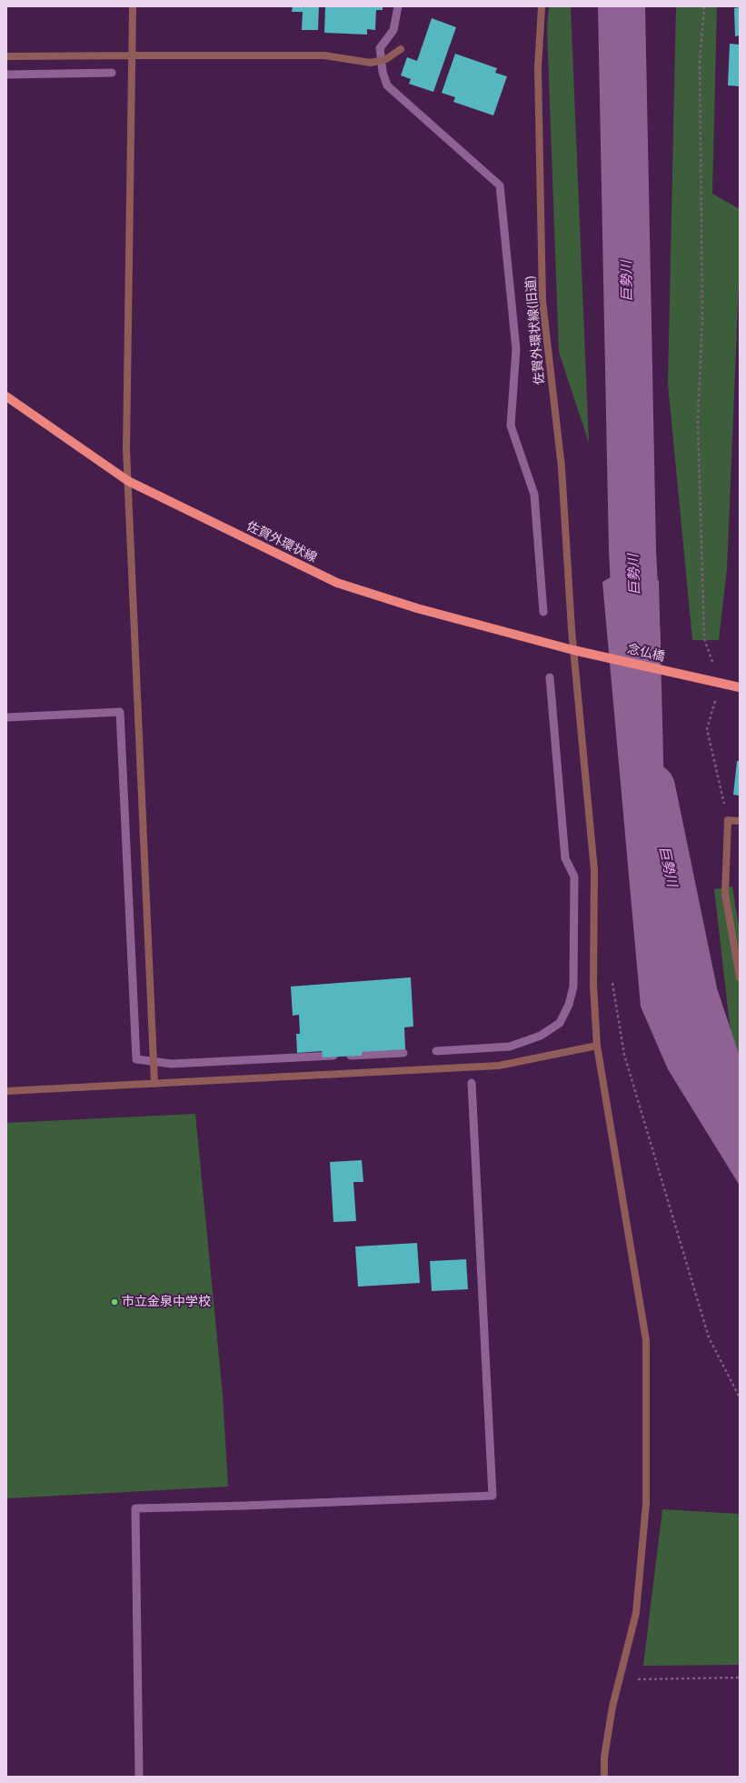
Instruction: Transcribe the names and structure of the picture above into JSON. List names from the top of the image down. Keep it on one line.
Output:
{"streets":{"main road":["佐賀外環状線","念仏橋"],"street":["佐賀外環状線(旧道)"]},"crossings":[["佐賀外環状線(旧道)","佐賀外環状線"],["佐賀外環状線(旧道)","念仏橋"],["佐賀外環状線","念仏橋"]],"water":["巨勢川"],"places":["市立金泉中学校"]}
